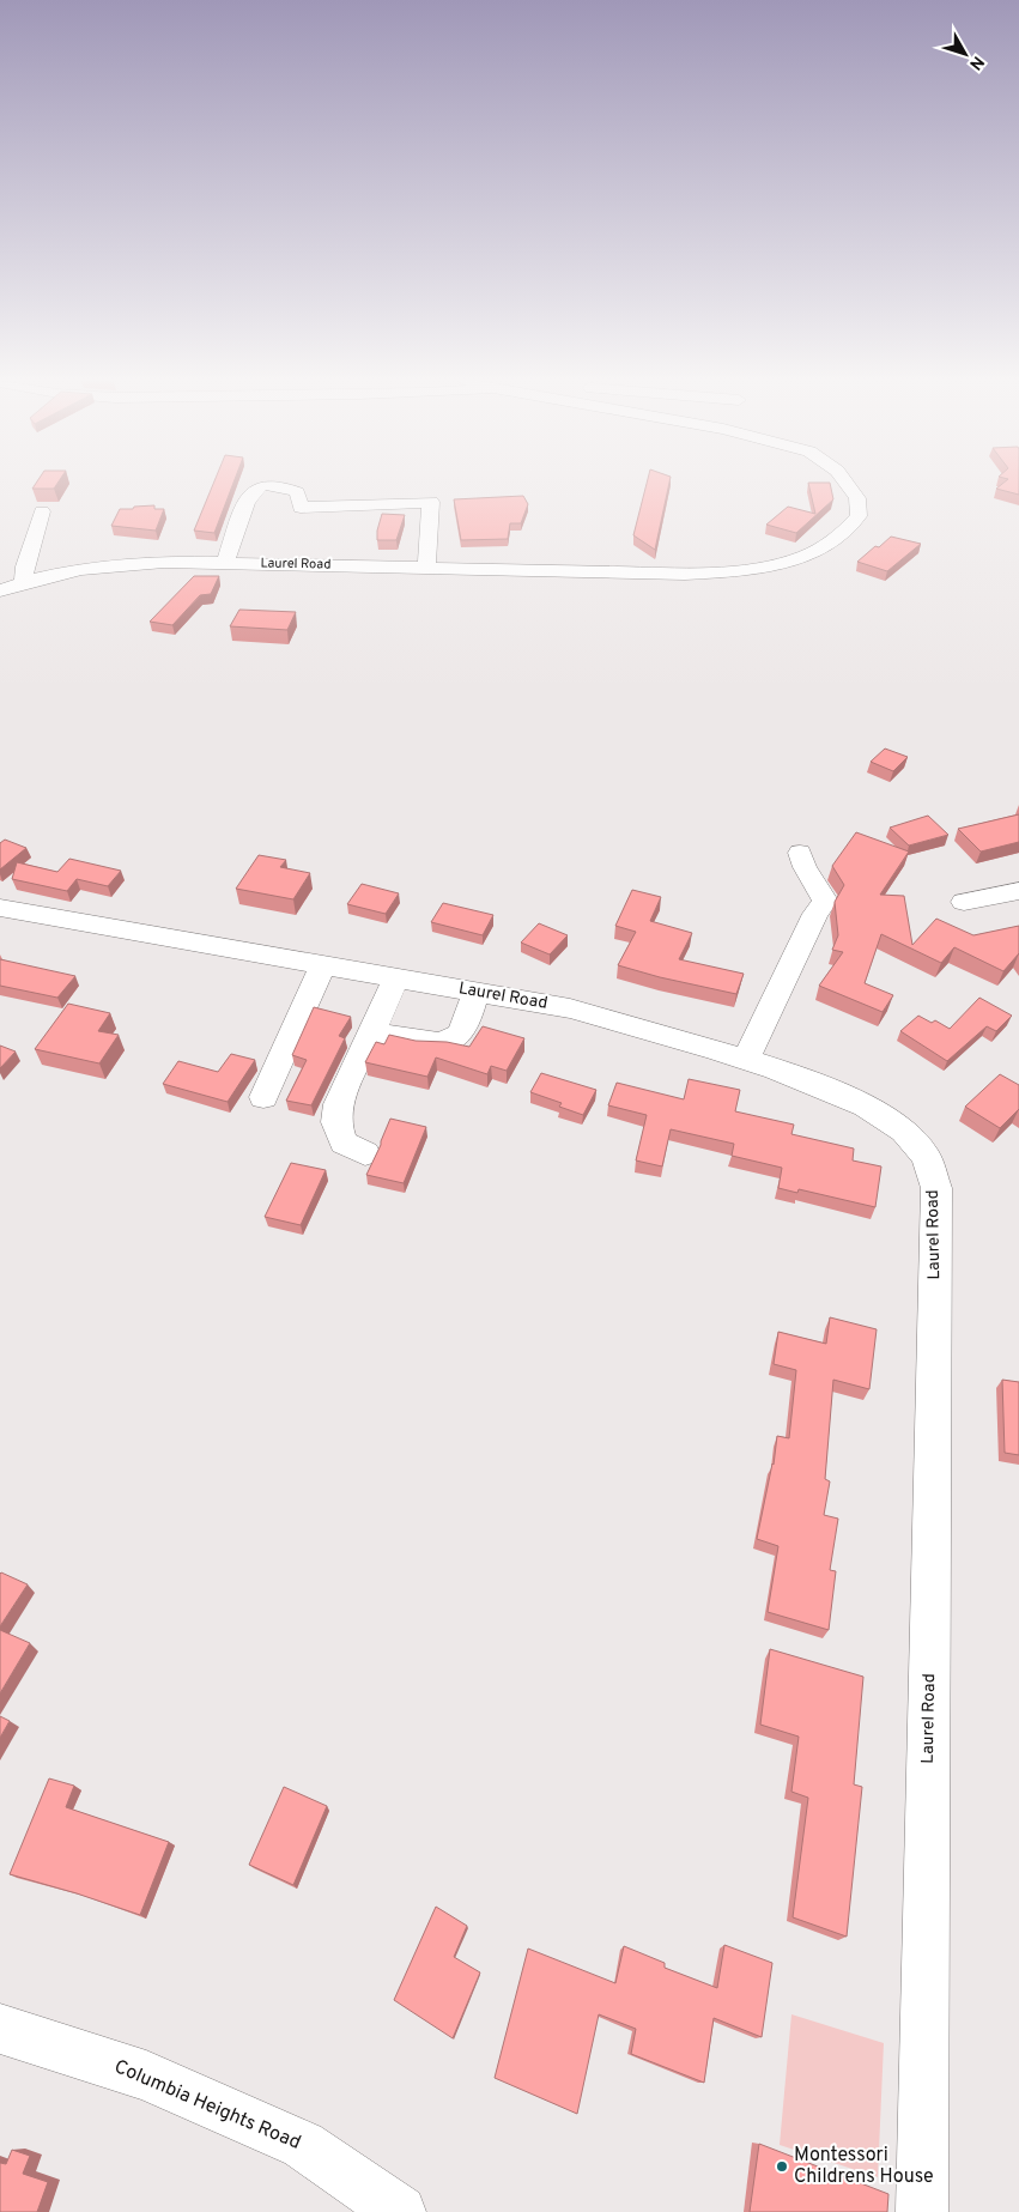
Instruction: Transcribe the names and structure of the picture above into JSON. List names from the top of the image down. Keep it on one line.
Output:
{"streets":{"street":["Laurel Road","Columbia Heights Road"]},"places":["Montessori Childrens House"],"north":"bottom right"}
